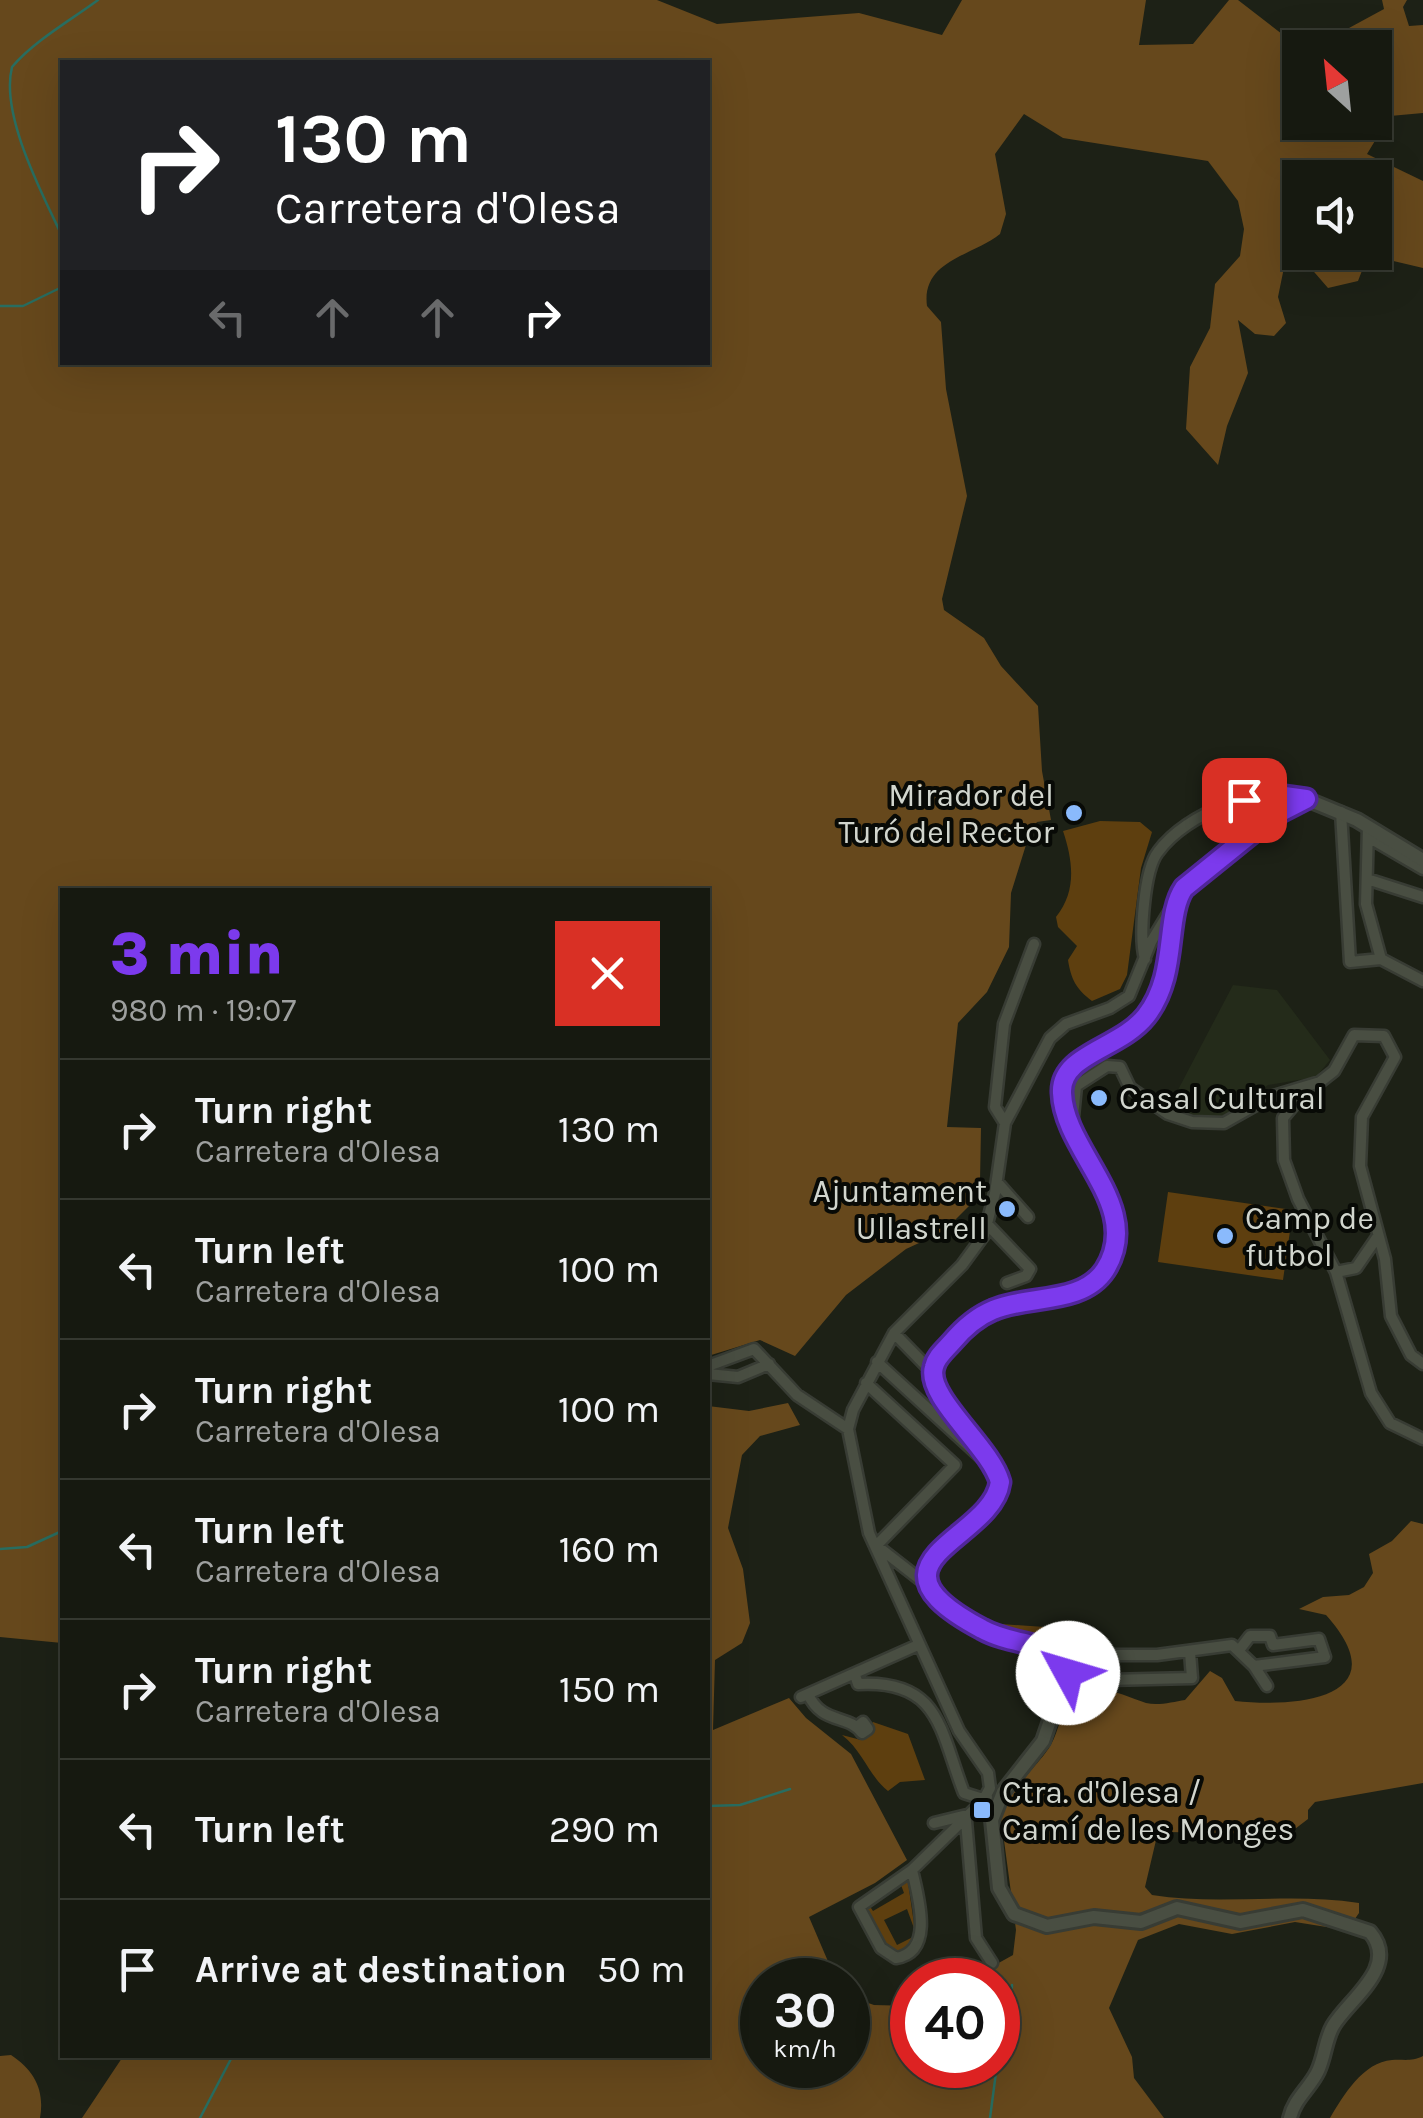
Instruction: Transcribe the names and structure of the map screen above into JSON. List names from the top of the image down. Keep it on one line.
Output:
{"places":{"other":["Mirador del Turó del Rector","Casal Cultural","Ajuntament Ullastrell","Camp de futbol"],"transit":["Ctra. d'Olesa / Camí de les Monges"]},"north":"top left","page":{"turn":["130 m","Carretera d'Olesa"],"heading":["3 min","980 m · 19:07"],"list":[{"name":"Turn right","note":"Carretera d'Olesa","value":"130 m"},{"name":"Turn left","note":"Carretera d'Olesa","value":"100 m"},{"name":"Turn right","note":"Carretera d'Olesa","value":"100 m"},{"name":"Turn left","note":"Carretera d'Olesa","value":"160 m"},{"name":"Turn right","note":"Carretera d'Olesa","value":"150 m"},{"name":"Turn left","value":"290 m"},{"name":"Arrive at destination","value":"50 m"}],"speed":"30 km/h","limit":"40"}}
